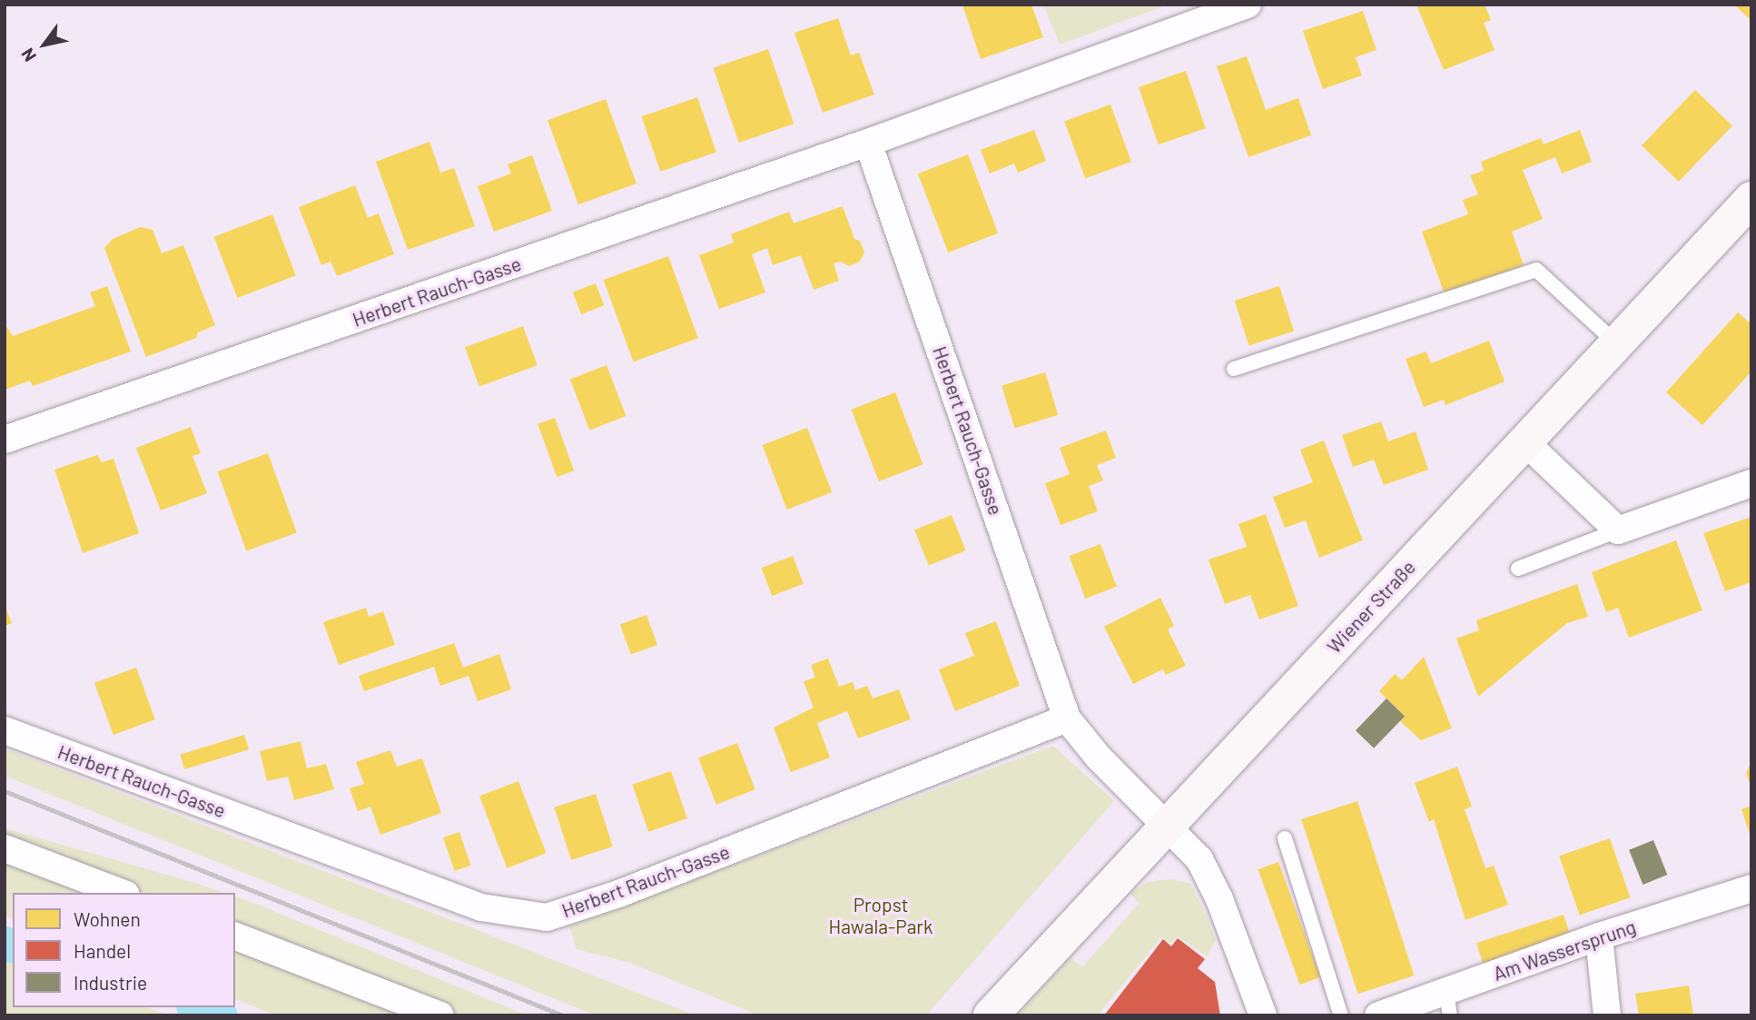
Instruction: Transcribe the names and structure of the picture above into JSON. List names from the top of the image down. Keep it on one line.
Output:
{"streets":{"main road":["Wiener Straße"],"street":["Herbert Rauch-Gasse","Am Wassersprung"]},"crossings":[["Herbert Rauch-Gasse","Wiener Straße"]],"parks":["Propst Hawala-Park"],"legend":["Wohnen","Handel","Industrie"],"north":"bottom left"}
